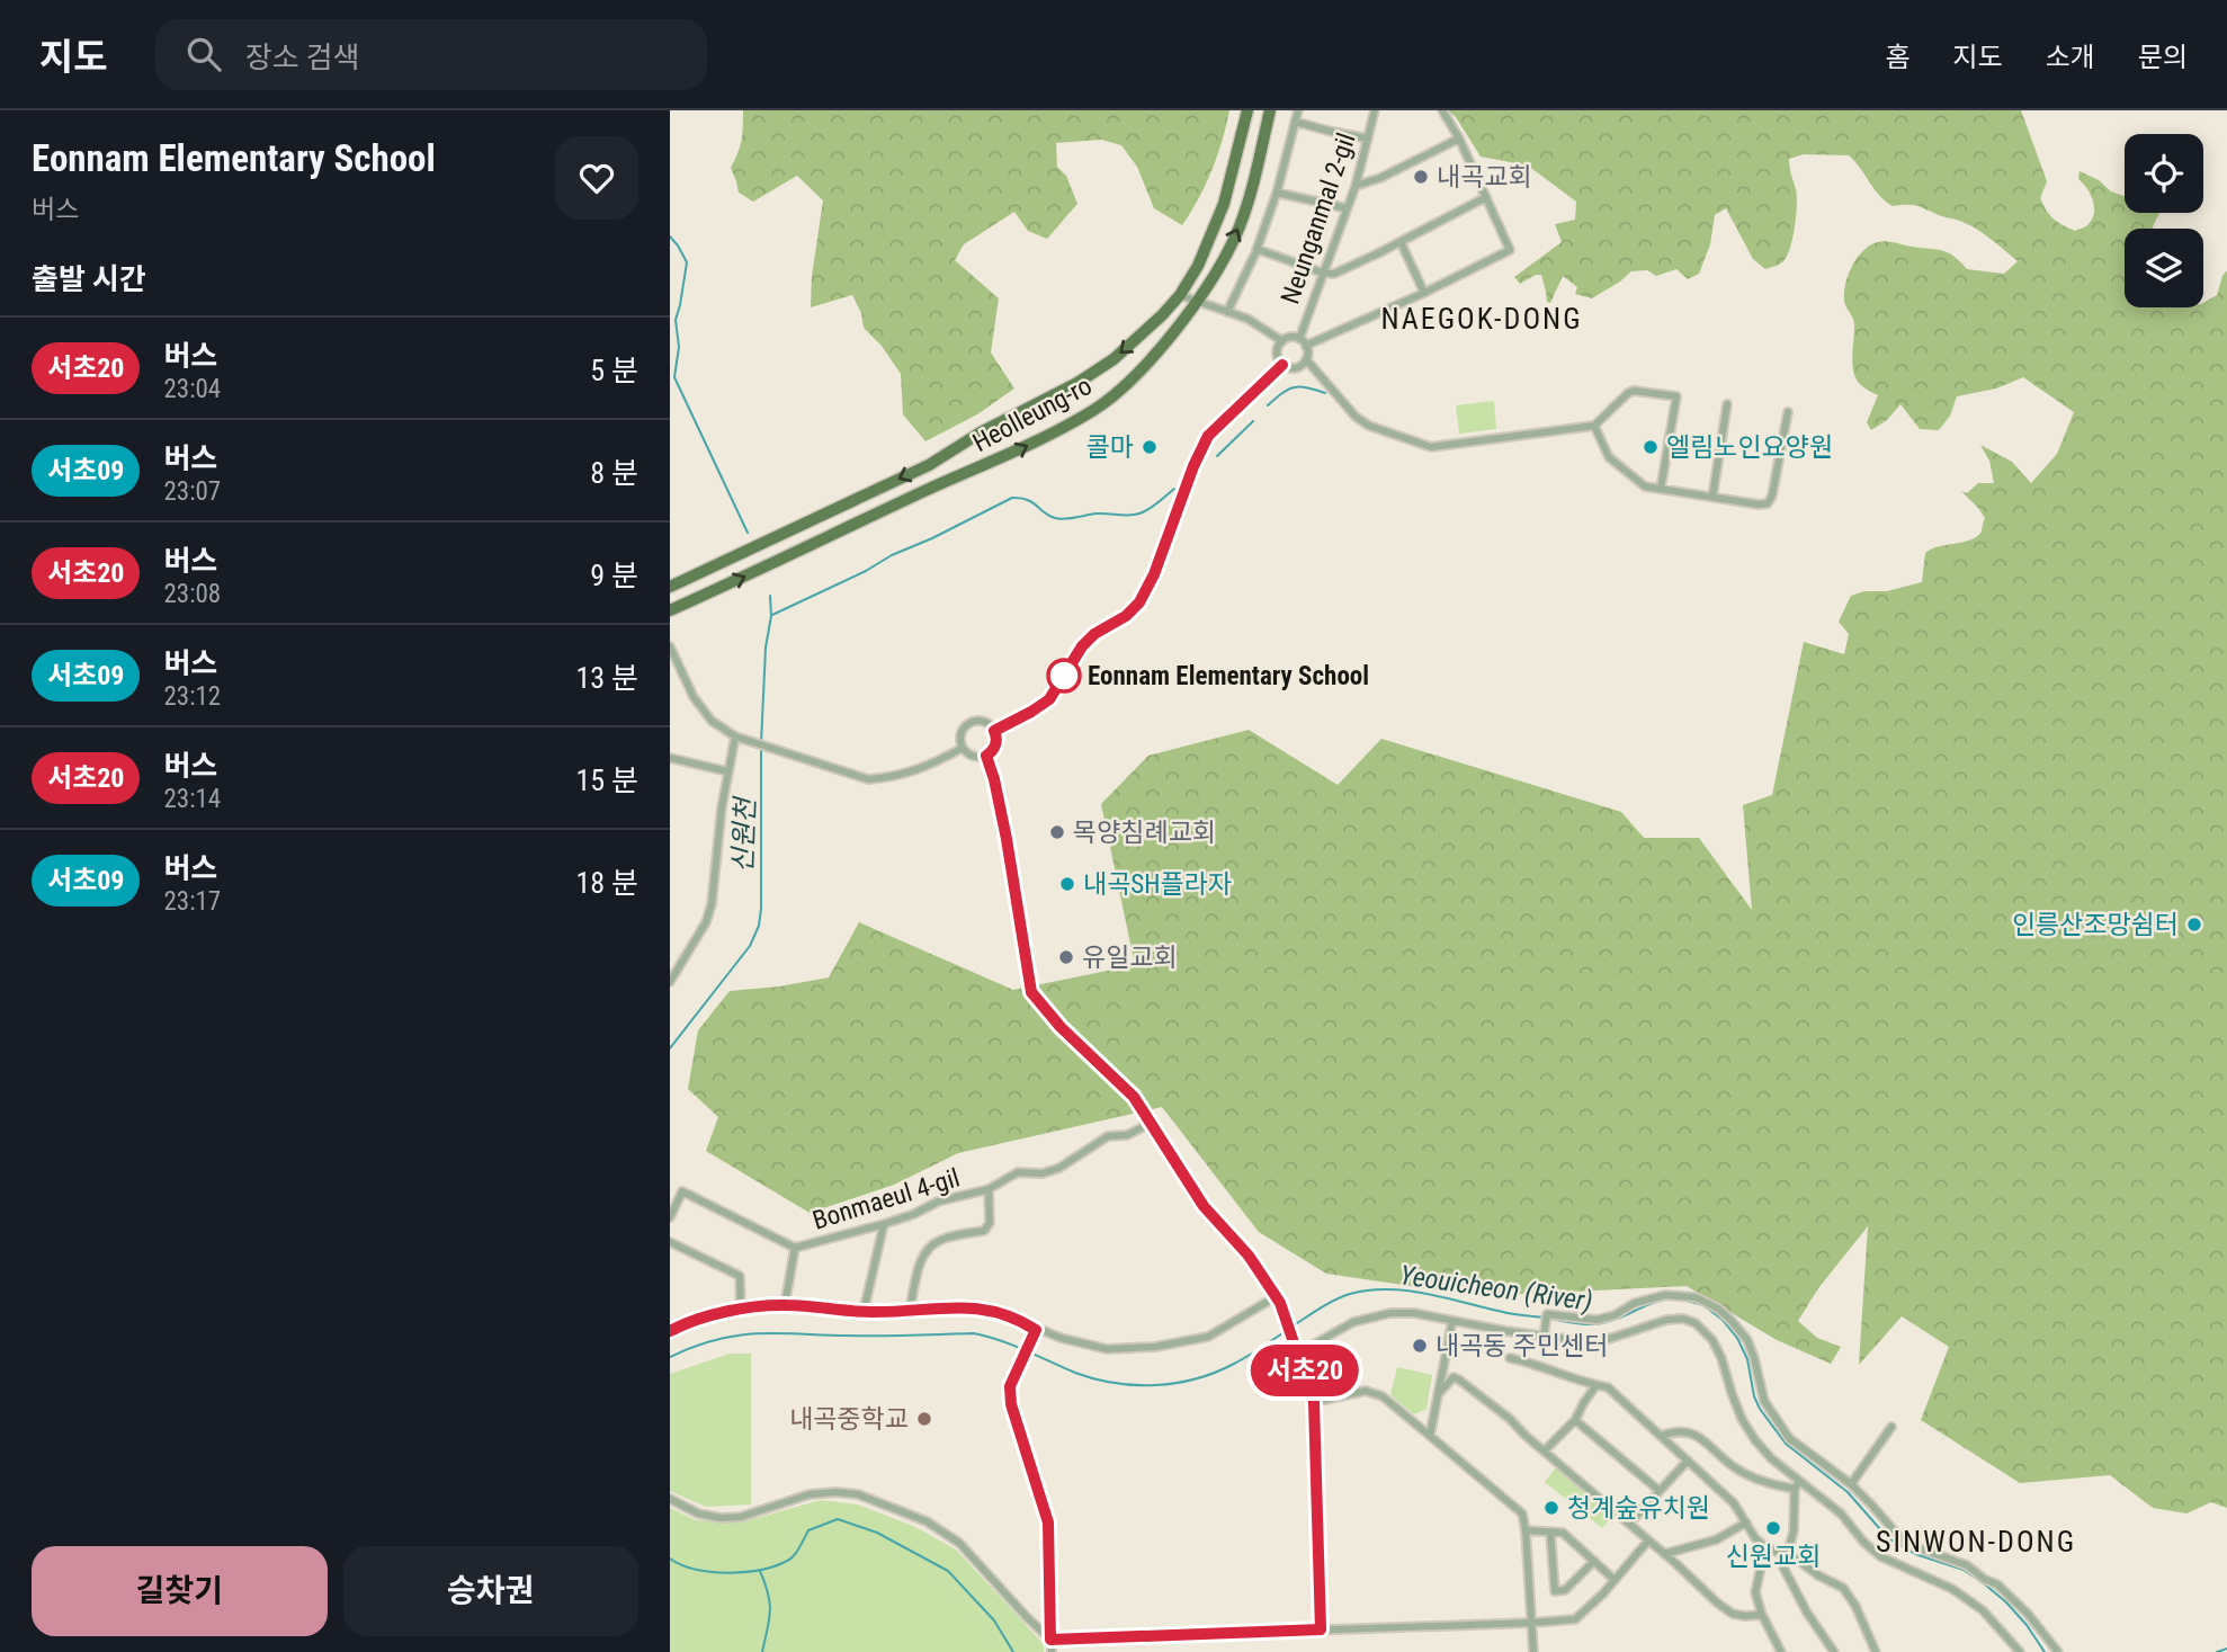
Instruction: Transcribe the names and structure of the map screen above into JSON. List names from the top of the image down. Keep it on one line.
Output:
{"streets":{"main road":["Heolleung-ro"],"street":["Neunganmal 2-gil","Bonmaeul 4-gil"]},"districts":["NAEGOK-DONG","SINWON-DONG"],"water":["신원천","Yeouicheon (River)"],"places":["내곡교회","콜마","엘림노인요양원","Eonnam Elementary School","목양침례교회","내곡SH플라자","인릉산조망쉼터","유일교회","내곡동 주민센터","내곡중학교","청계숲유치원","신원교회"],"lines":["bus line 서초20"],"page":{"header":"지도","search":"장소 검색","nav":["홈","지도","소개","문의"],"heading":[["Eonnam Elementary School","버스"],"출발 시간"],"on_map":"서초20","list":[{"mark":"서초20","name":"버스","note":"23:04","value":"5 분"},{"mark":"서초09","name":"버스","note":"23:07","value":"8 분"},{"mark":"서초20","name":"버스","note":"23:08","value":"9 분"},{"mark":"서초09","name":"버스","note":"23:12","value":"13 분"},{"mark":"서초20","name":"버스","note":"23:14","value":"15 분"},{"mark":"서초09","name":"버스","note":"23:17","value":"18 분"}],"buttons":["길찾기","승차권"]}}
